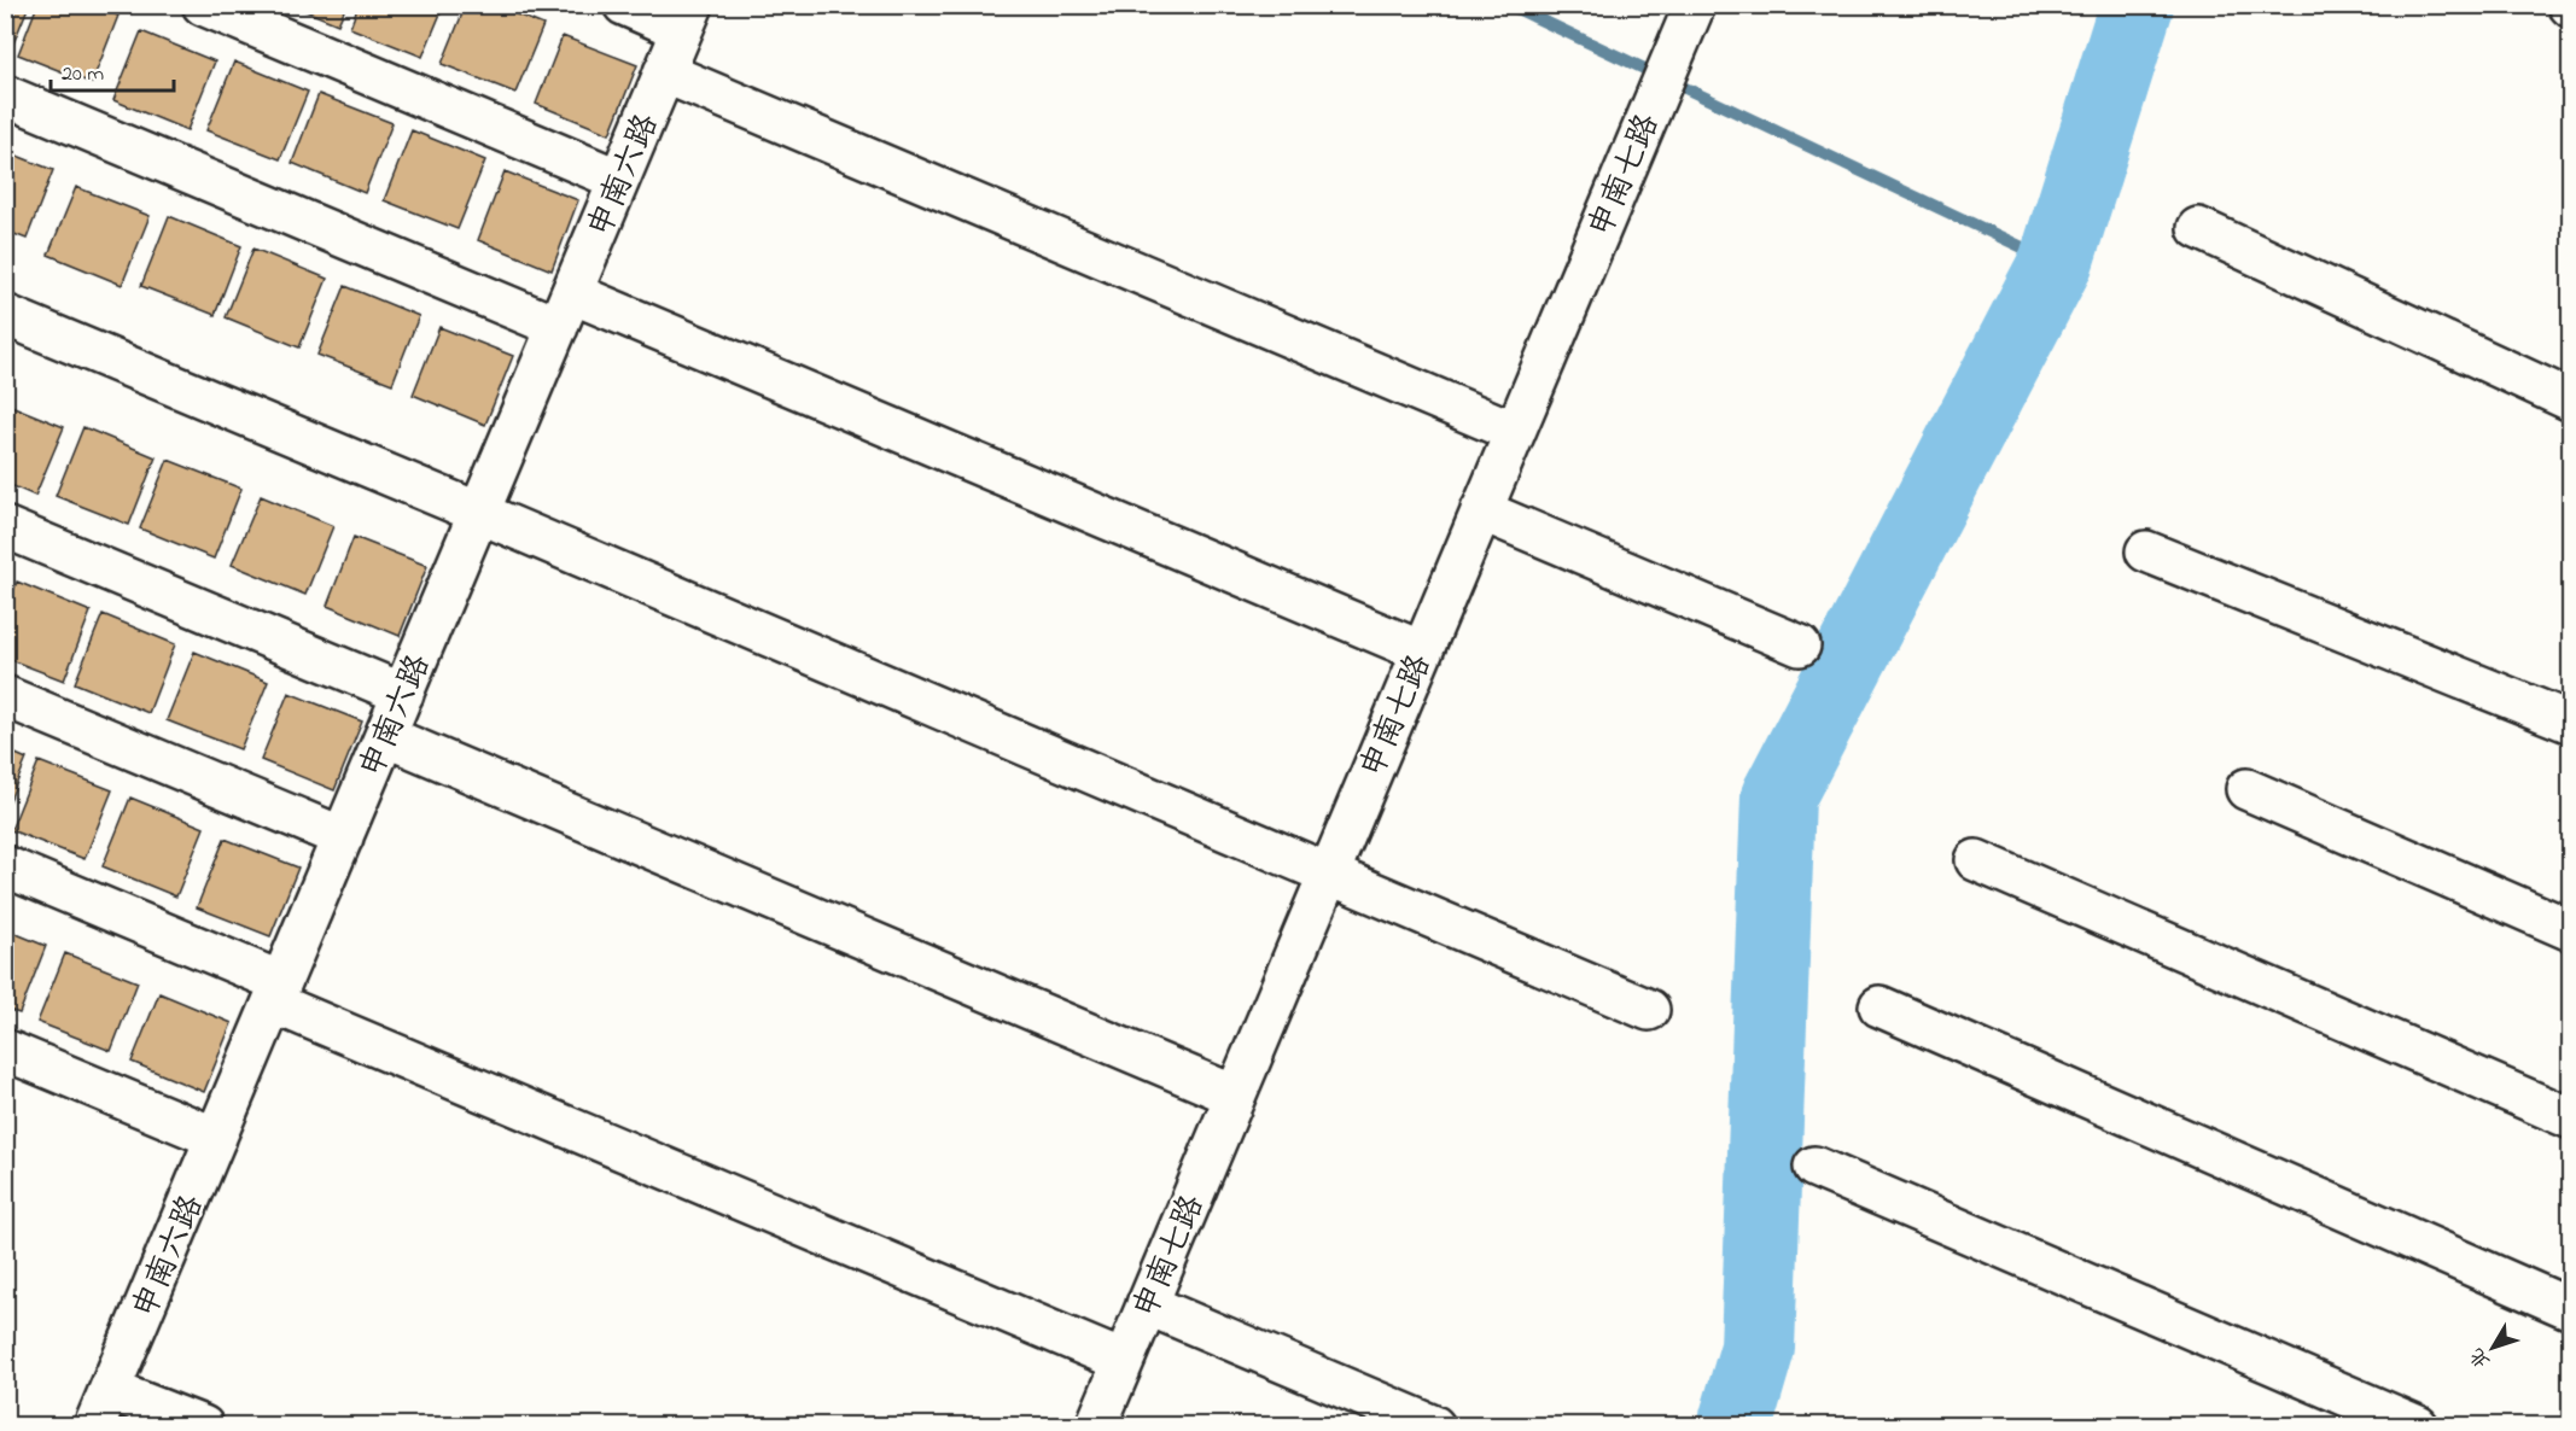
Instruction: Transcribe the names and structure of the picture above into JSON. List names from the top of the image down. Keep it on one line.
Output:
{"streets":{"lane":["申南六路","申南七路"]},"scale_bar":"20 m","north":"bottom left"}
